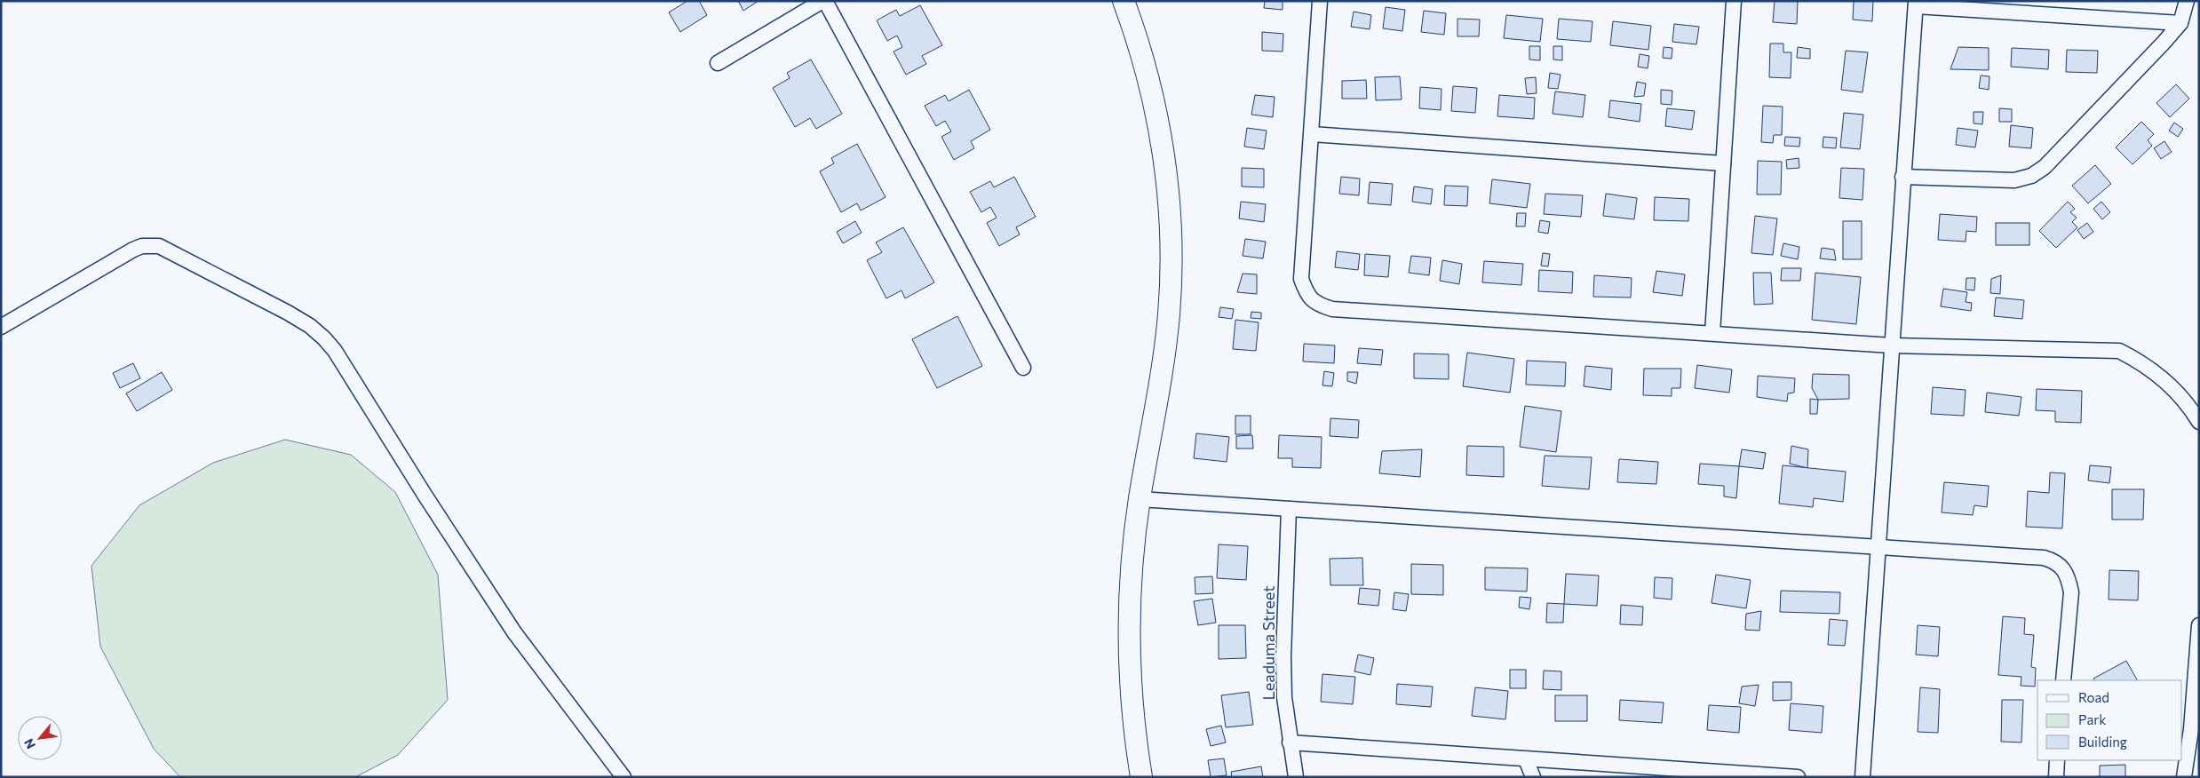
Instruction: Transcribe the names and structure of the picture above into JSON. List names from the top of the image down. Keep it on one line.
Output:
{"streets":{"street":["Leaduma Street"]},"legend":["Road","Park","Building"],"north":"bottom left"}
